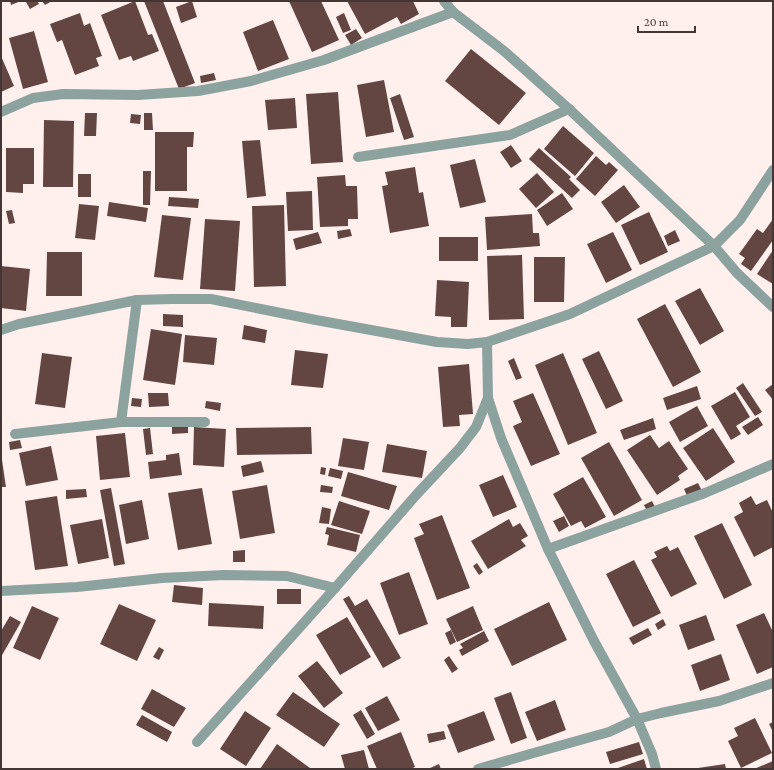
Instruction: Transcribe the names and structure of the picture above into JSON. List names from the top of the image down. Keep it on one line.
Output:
{"scale_bar":"20 m"}
